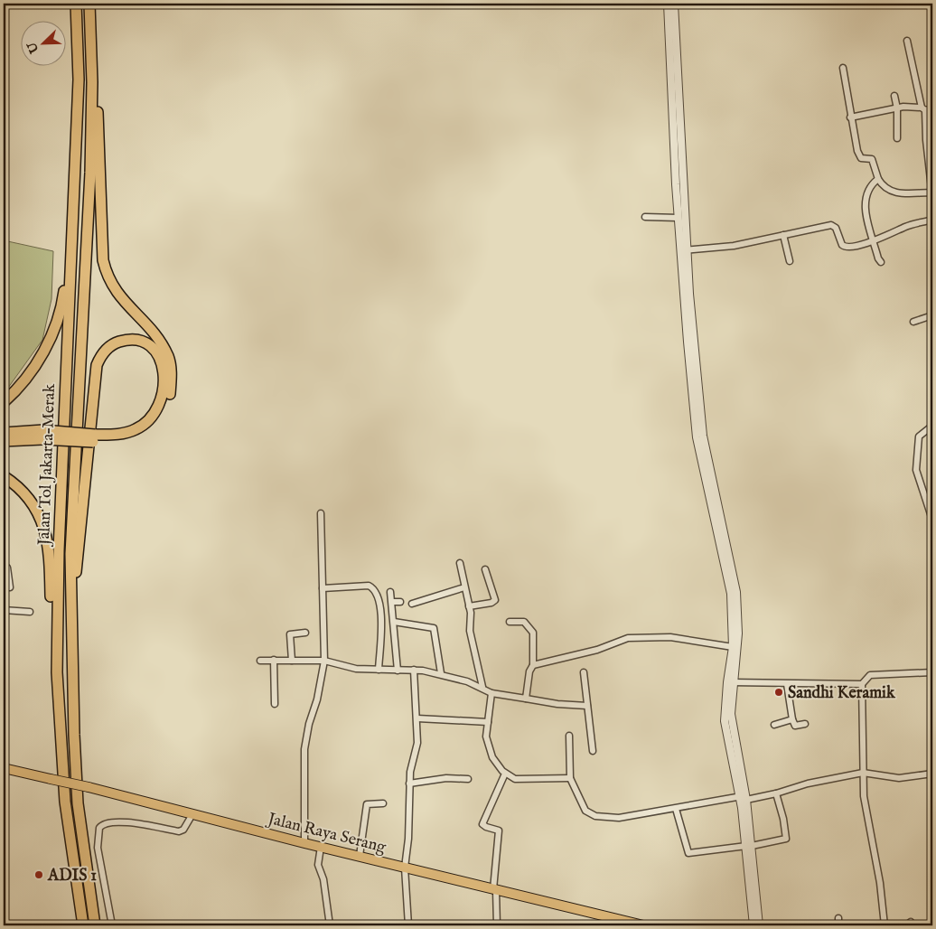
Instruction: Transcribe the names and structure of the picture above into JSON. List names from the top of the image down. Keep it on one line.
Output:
{"streets":{"highway":["Jalan Tol Jakarta–Merak","Jalan Raya Serang"]},"places":["Sandhi Keramik","ADIS 1"],"north":"bottom left"}
